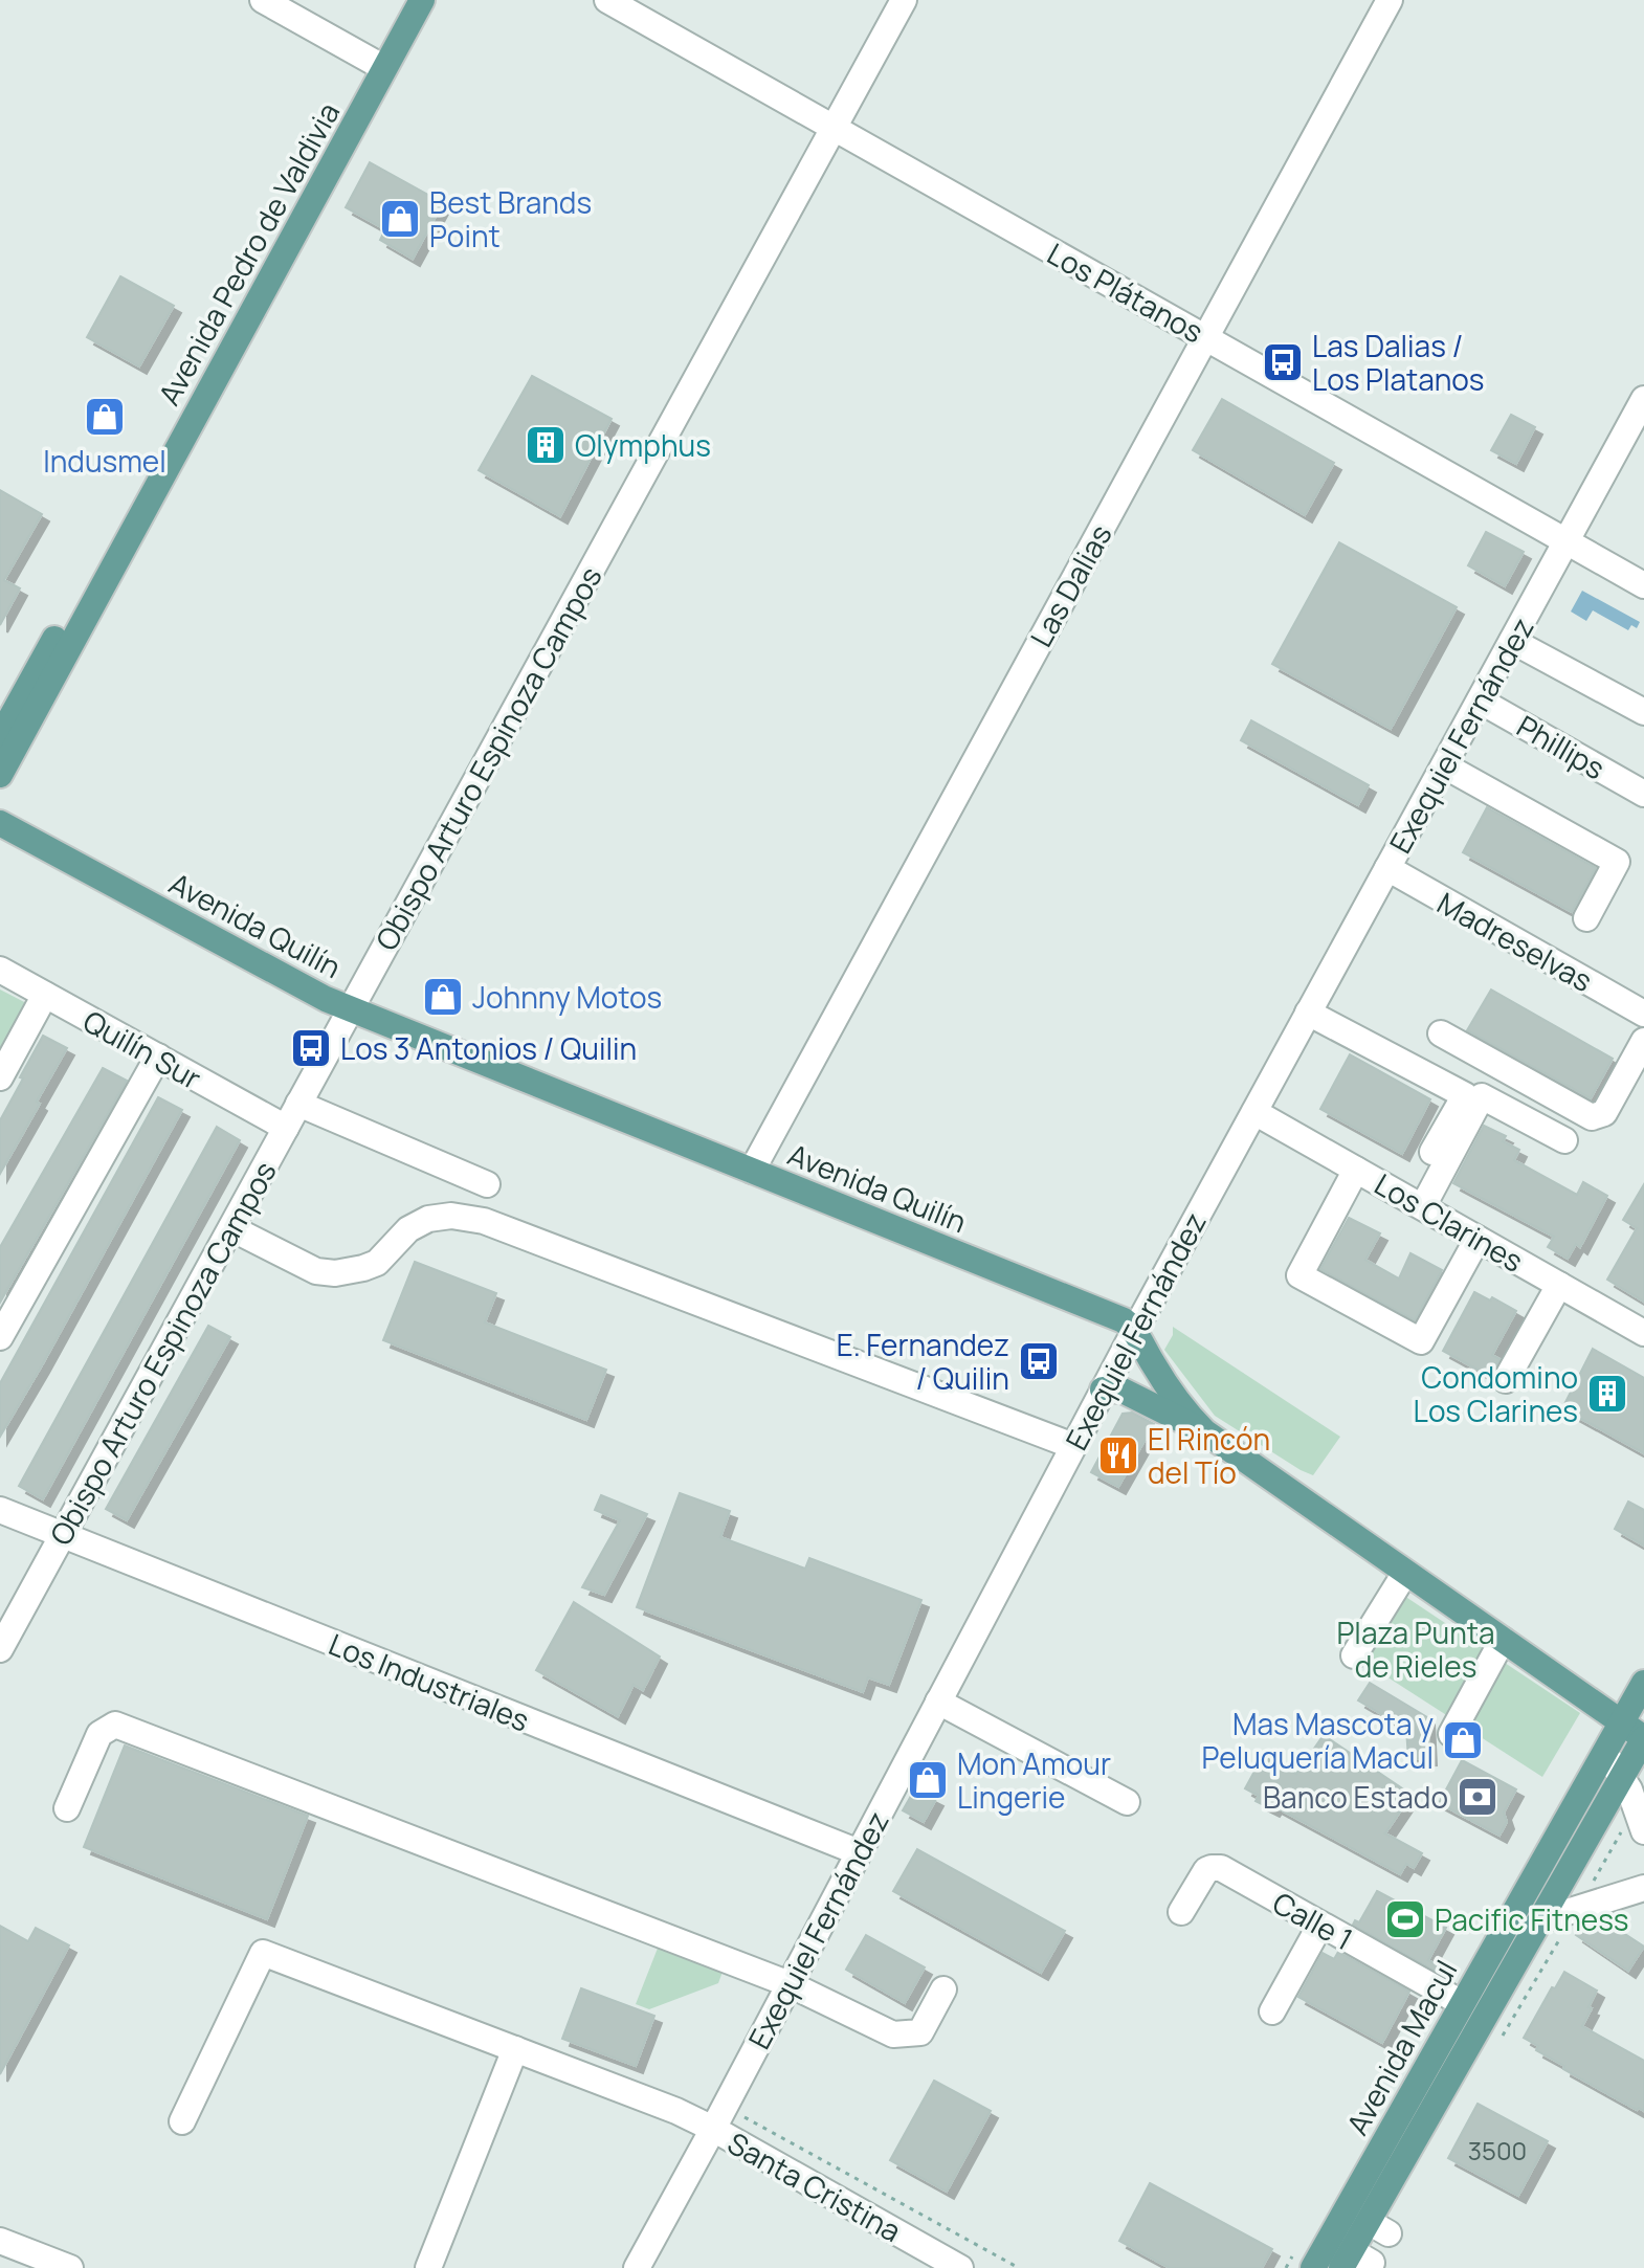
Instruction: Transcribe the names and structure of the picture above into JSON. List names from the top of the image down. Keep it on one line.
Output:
{"streets":{"main road":["Avenida Pedro de Valdivia","Avenida Quilín","Avenida Macul"],"street":["Los Plátanos","Las Dalias","Exequiel Fernández","Phillips","Obispo Arturo Espinoza Campos","Madreselvas","Quilín Sur","Los Clarines","Los Industriales","Calle 1","Santa Cristina"]},"crossings":[["Los Plátanos","Las Dalias"],["Los Plátanos","Exequiel Fernández"],["Los Plátanos","Obispo Arturo Espinoza Campos"],["Las Dalias","Avenida Quilín"],["Exequiel Fernández","Phillips"],["Exequiel Fernández","Avenida Quilín"],["Exequiel Fernández","Madreselvas"],["Exequiel Fernández","Los Clarines"],["Exequiel Fernández","Los Industriales"],["Exequiel Fernández","Santa Cristina"],["Obispo Arturo Espinoza Campos","Avenida Quilín"],["Obispo Arturo Espinoza Campos","Quilín Sur"],["Obispo Arturo Espinoza Campos","Los Industriales"],["Calle 1","Avenida Macul"]],"parks":["Plaza Punta de Rieles"],"places":{"shop":["Best Brands Point","Indusmel","Johnny Motos","Mas Mascota y Peluquería Macul","Mon Amour Lingerie"],"bus stop":["Las Dalias / Los Platanos","Los 3 Antonios / Quilin","E. Fernandez / Quilin"],"building":["Olymphus","Condomino Los Clarines"],"restaurant":["El Rincón del Tío"],"bank":["Banco Estado"],"sports":["Pacific Fitness"]},"house_numbers":["3500"]}
